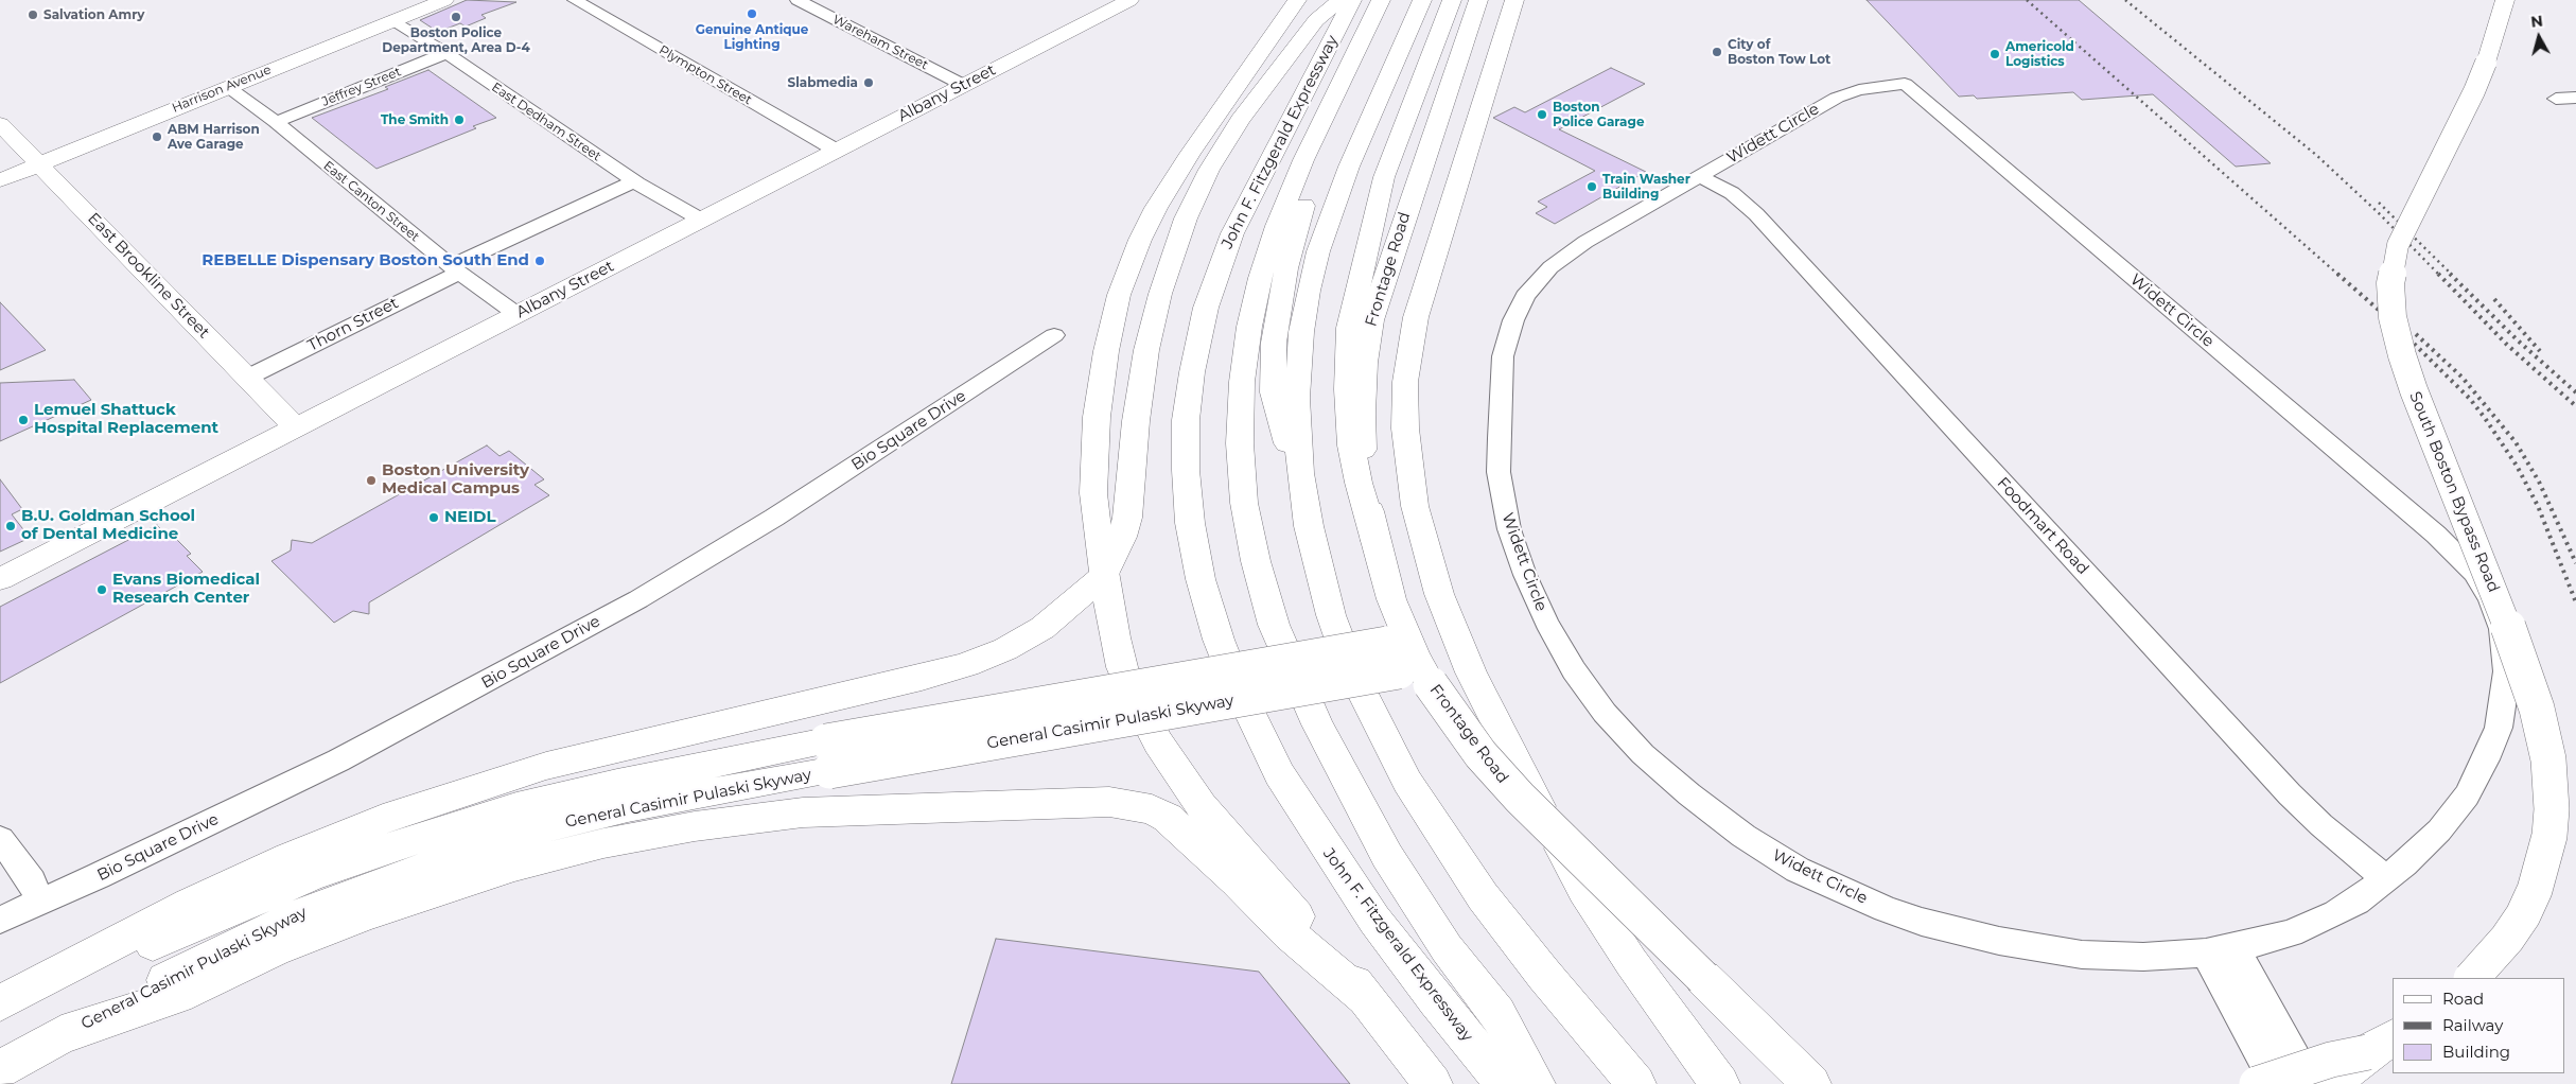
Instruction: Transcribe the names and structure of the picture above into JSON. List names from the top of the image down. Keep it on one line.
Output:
{"streets":{"main road":["Harrison Avenue","Albany Street","John F. Fitzgerald Expressway","Frontage Road","East Brookline Street","South Boston Bypass Road","General Casimir Pulaski Skyway"],"street":["Wareham Street","Plympton Street","Jeffrey Street","East Dedham Street","Widett Circle","East Canton Street","Thorn Street","Bio Square Drive","Foodmart Road"]},"crossings":[["Wareham Street","Albany Street"],["Plympton Street","Albany Street"],["Jeffrey Street","East Dedham Street"],["Jeffrey Street","East Canton Street"],["Harrison Avenue","East Dedham Street"],["Harrison Avenue","East Canton Street"],["Harrison Avenue","East Brookline Street"],["Albany Street","East Dedham Street"],["Albany Street","East Canton Street"],["Albany Street","East Brookline Street"],["East Dedham Street","Thorn Street"],["Widett Circle","Foodmart Road"],["East Canton Street","Thorn Street"],["Frontage Road","General Casimir Pulaski Skyway"],["East Brookline Street","Thorn Street"]],"places":["Genuine Antique Lighting","Salvation Amry","Boston Police Department, Area D-4","City of Boston Tow Lot","Americold Logistics","Slabmedia","Boston Police Garage","The Smith","ABM Harrison Ave Garage","Train Washer Building","REBELLE Dispensary Boston South End","Lemuel Shattuck Hospital Replacement","Boston University Medical Campus","NEIDL","B.U. Goldman School of Dental Medicine","Evans Biomedical Research Center"],"legend":["Road","Railway","Building"],"north":"top"}
